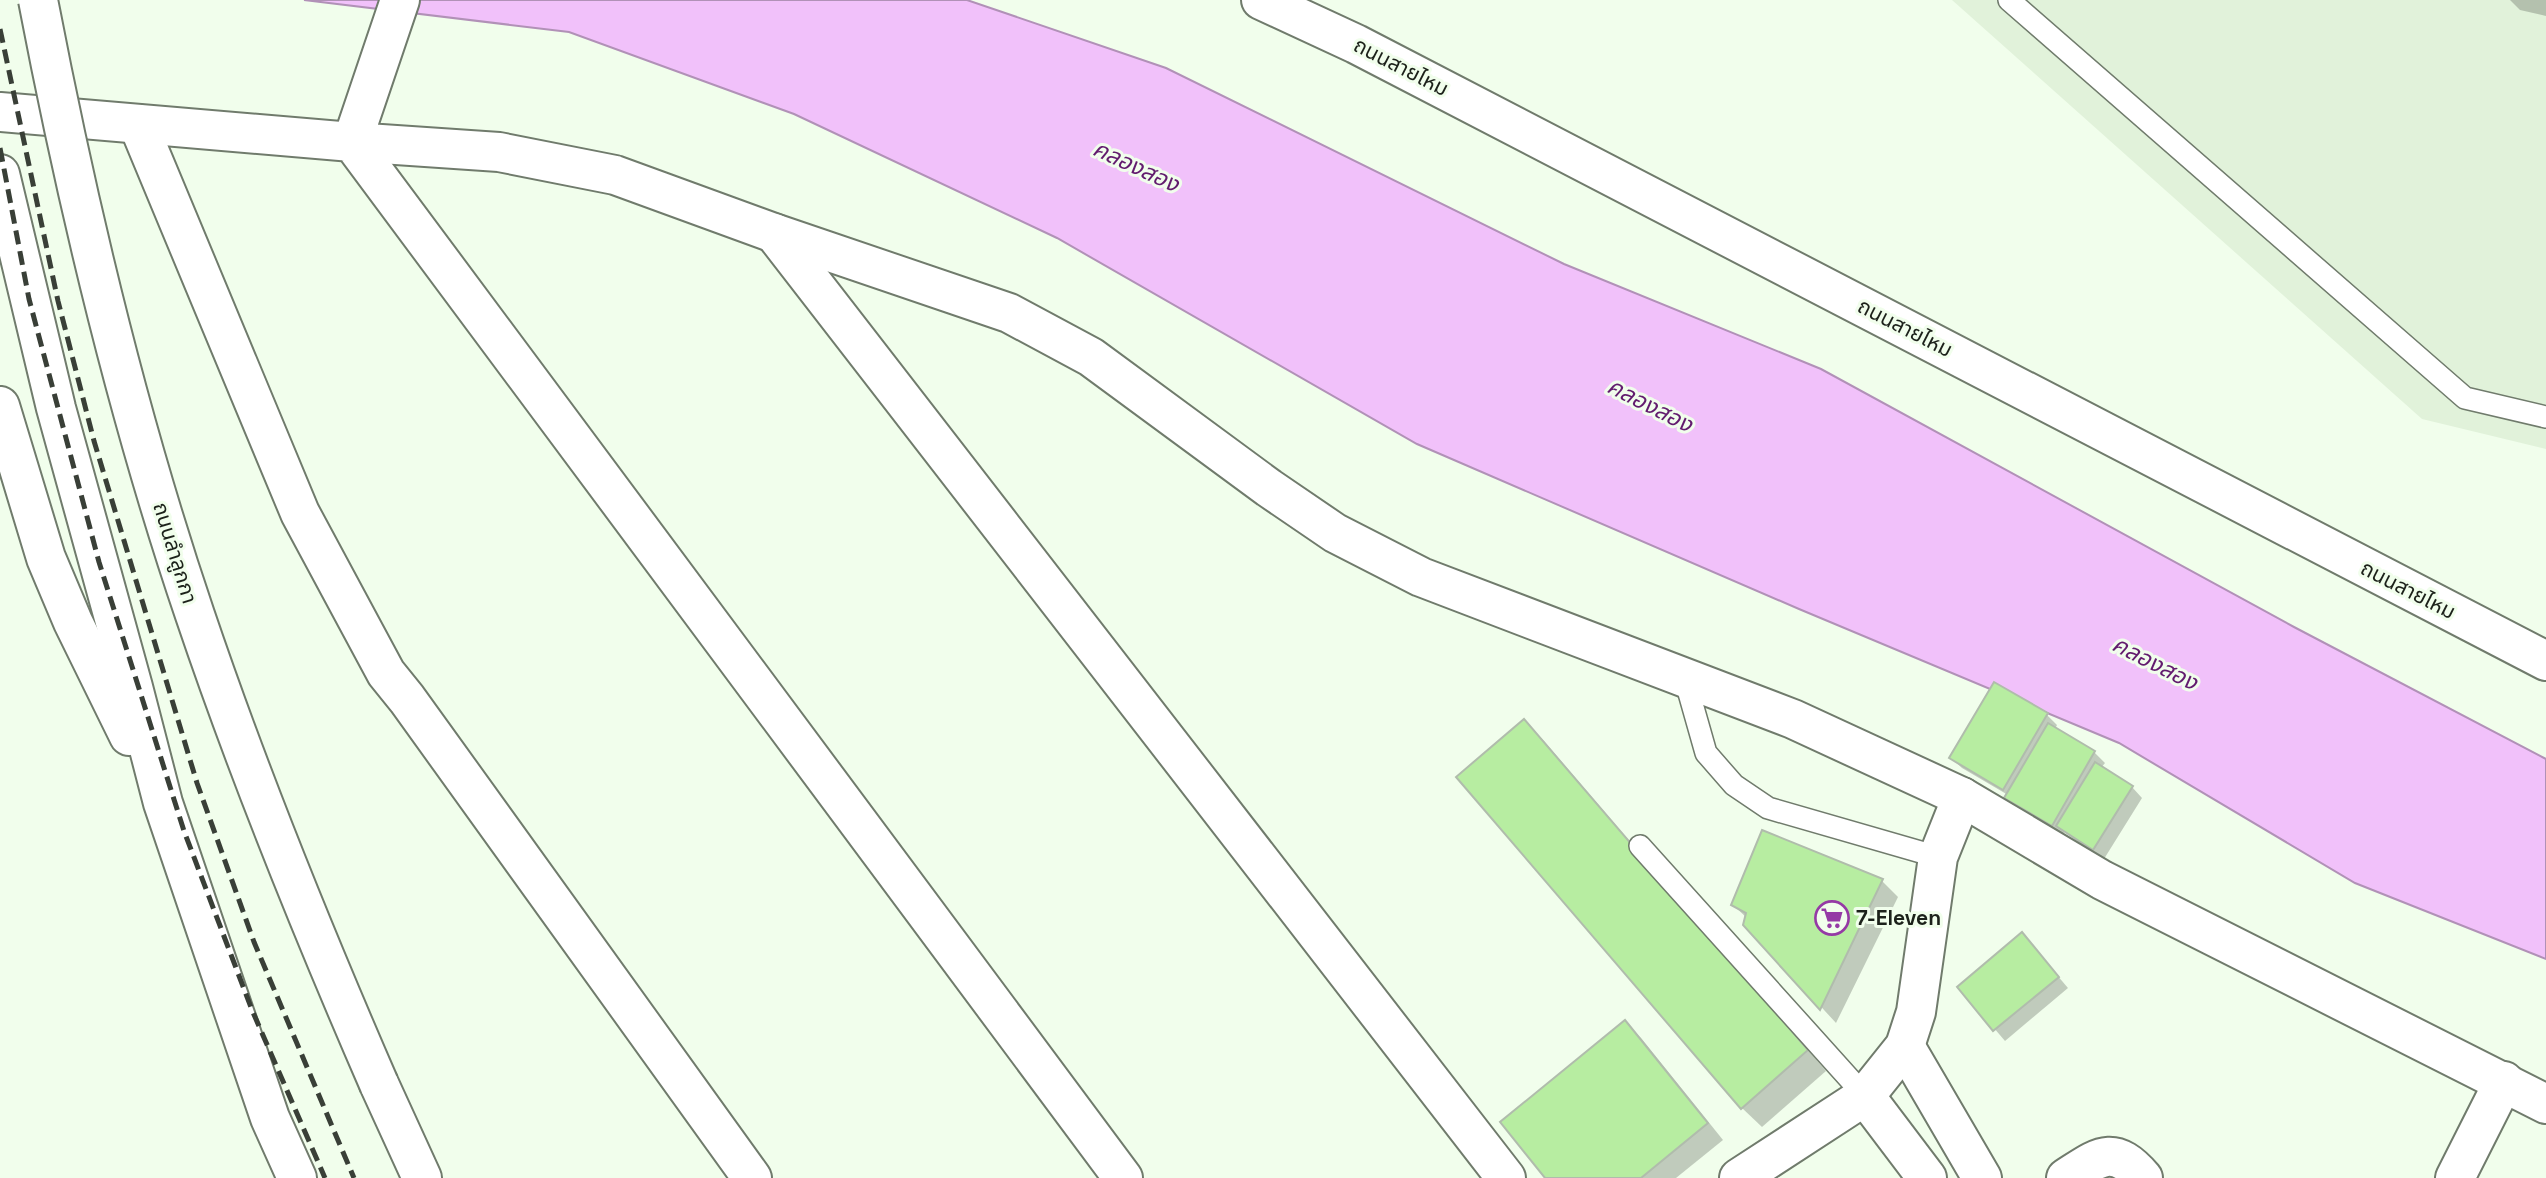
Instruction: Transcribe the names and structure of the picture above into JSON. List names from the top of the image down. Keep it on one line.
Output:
{"streets":{"street":["ถนนสายไหม","ถนนลำลูกกา"]},"water":["คลองสอง"],"places":{"supermarket":["7-Eleven"]}}
